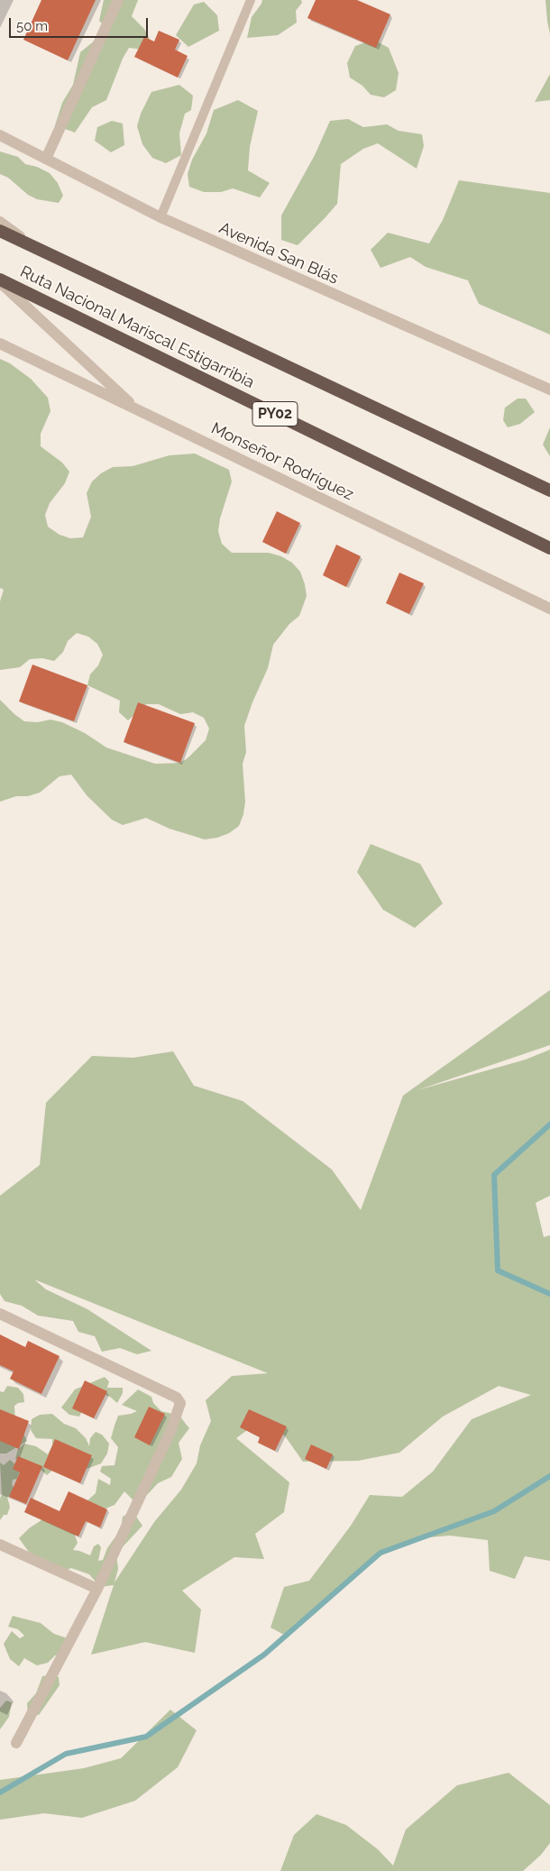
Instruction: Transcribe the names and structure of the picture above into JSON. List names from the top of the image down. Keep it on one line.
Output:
{"streets":{"highway":["Ruta Nacional Mariscal Estigarribia","PY02"],"street":["Avenida San Blás","Monseñor Rodríguez"]},"scale_bar":"50 m"}
